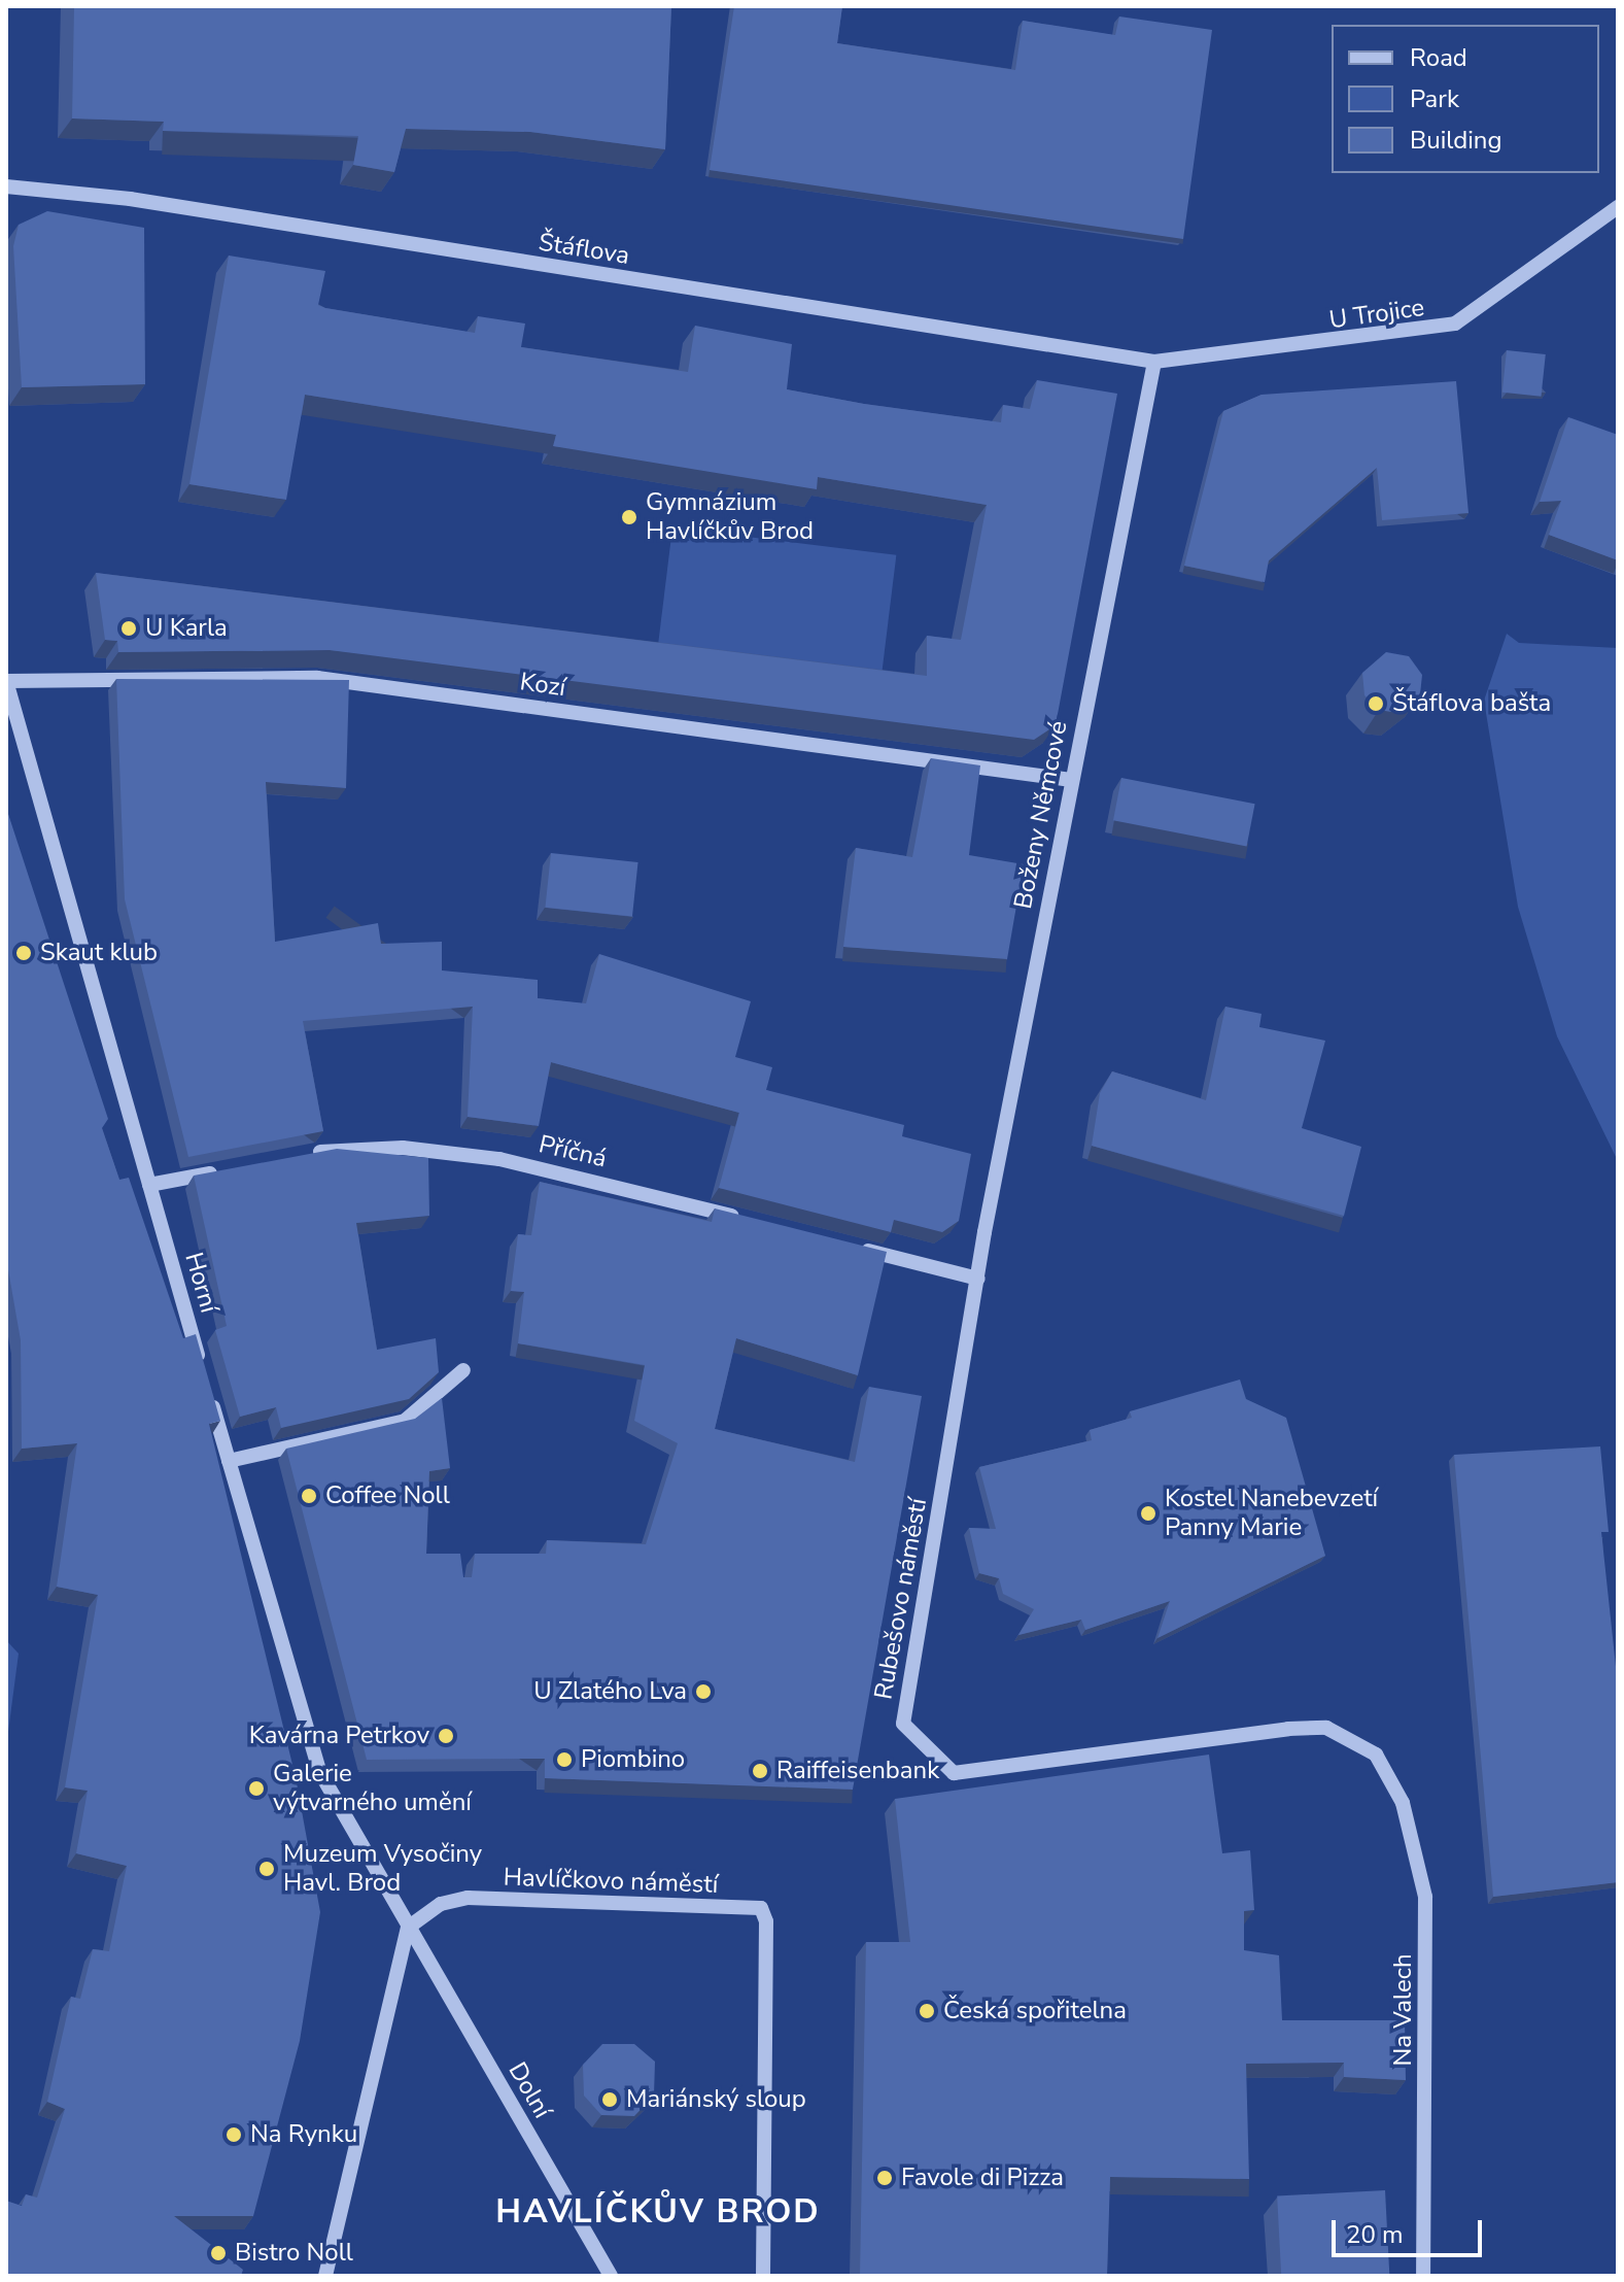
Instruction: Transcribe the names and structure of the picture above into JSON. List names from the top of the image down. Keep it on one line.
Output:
{"streets":{"street":["Štáflova","U Trojice","Kozí","Boženy Němcové","Příčná","Horní","Rubešovo náměstí","Havlíčkovo náměstí","Na Valech","Dolní"]},"crossings":[["Štáflova","U Trojice"],["Štáflova","Boženy Němcové"],["U Trojice","Boženy Němcové"],["Kozí","Boženy Němcové"],["Kozí","Horní"],["Boženy Němcové","Rubešovo náměstí"],["Horní","Havlíčkovo náměstí"],["Horní","Dolní"],["Rubešovo náměstí","Na Valech"],["Havlíčkovo náměstí","Dolní"]],"districts":["HAVLÍČKŮV BROD"],"places":["Gymnázium Havlíčkův Brod","U Karla","Štáflova bašta","Skaut klub","Coffee Noll","Kostel Nanebevzetí Panny Marie","U Zlatého Lva","Kavárna Petrkov","Piombino","Raiffeisenbank","Galerie výtvarného umění","Muzeum Vysočiny Havl. Brod","Česká spořitelna","Mariánský sloup","Na Rynku","Favole di Pizza","Bistro Noll"],"legend":["Road","Park","Building"],"scale_bar":"20 m"}
